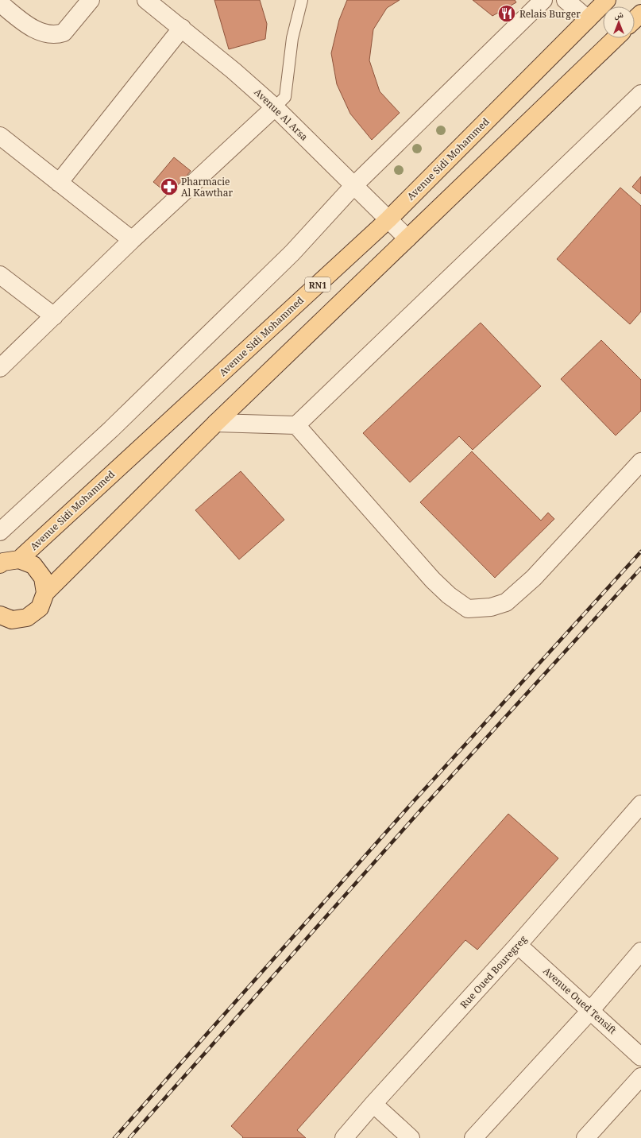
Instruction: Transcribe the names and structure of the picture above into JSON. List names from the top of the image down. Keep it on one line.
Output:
{"streets":{"main road":["Avenue Sidi Mohammed","RN1"],"street":["Avenue Al Arsa","Rue Oued Bouregreg","Avenue Oued Tensift"]},"crossings":[["Avenue Al Arsa","Avenue Sidi Mohammed"],["Rue Oued Bouregreg","Avenue Oued Tensift"]],"places":{"restaurant":["Relais Burger"],"pharmacy":["Pharmacie Al Kawthar"]},"north":"top"}
